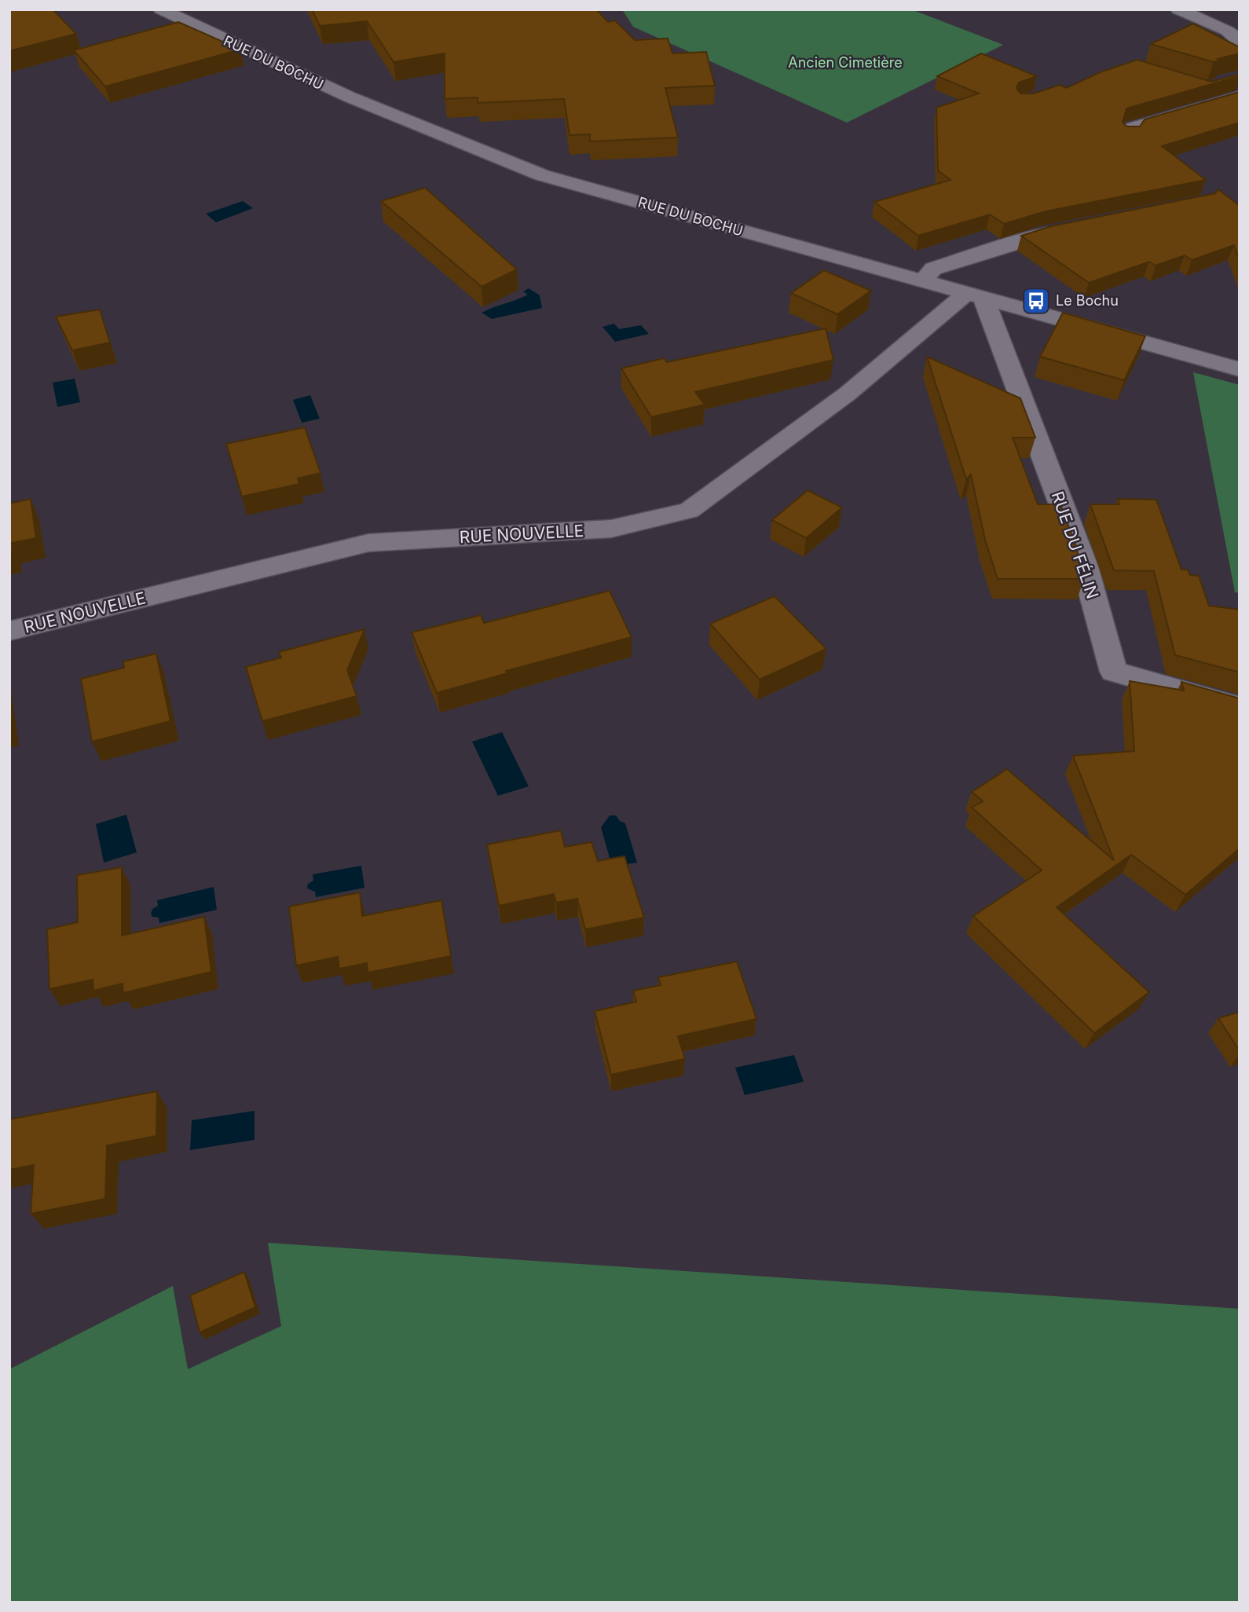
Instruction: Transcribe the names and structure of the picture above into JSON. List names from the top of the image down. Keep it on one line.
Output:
{"streets":{"street":["RUE DU BOCHU","RUE NOUVELLE","RUE DU FÉLIN"]},"crossings":[["RUE DU BOCHU","RUE NOUVELLE"],["RUE DU BOCHU","RUE DU FÉLIN"],["RUE NOUVELLE","RUE DU FÉLIN"]],"parks":["Ancien Cimetière"],"places":{"bus stop":["Le Bochu"]}}
